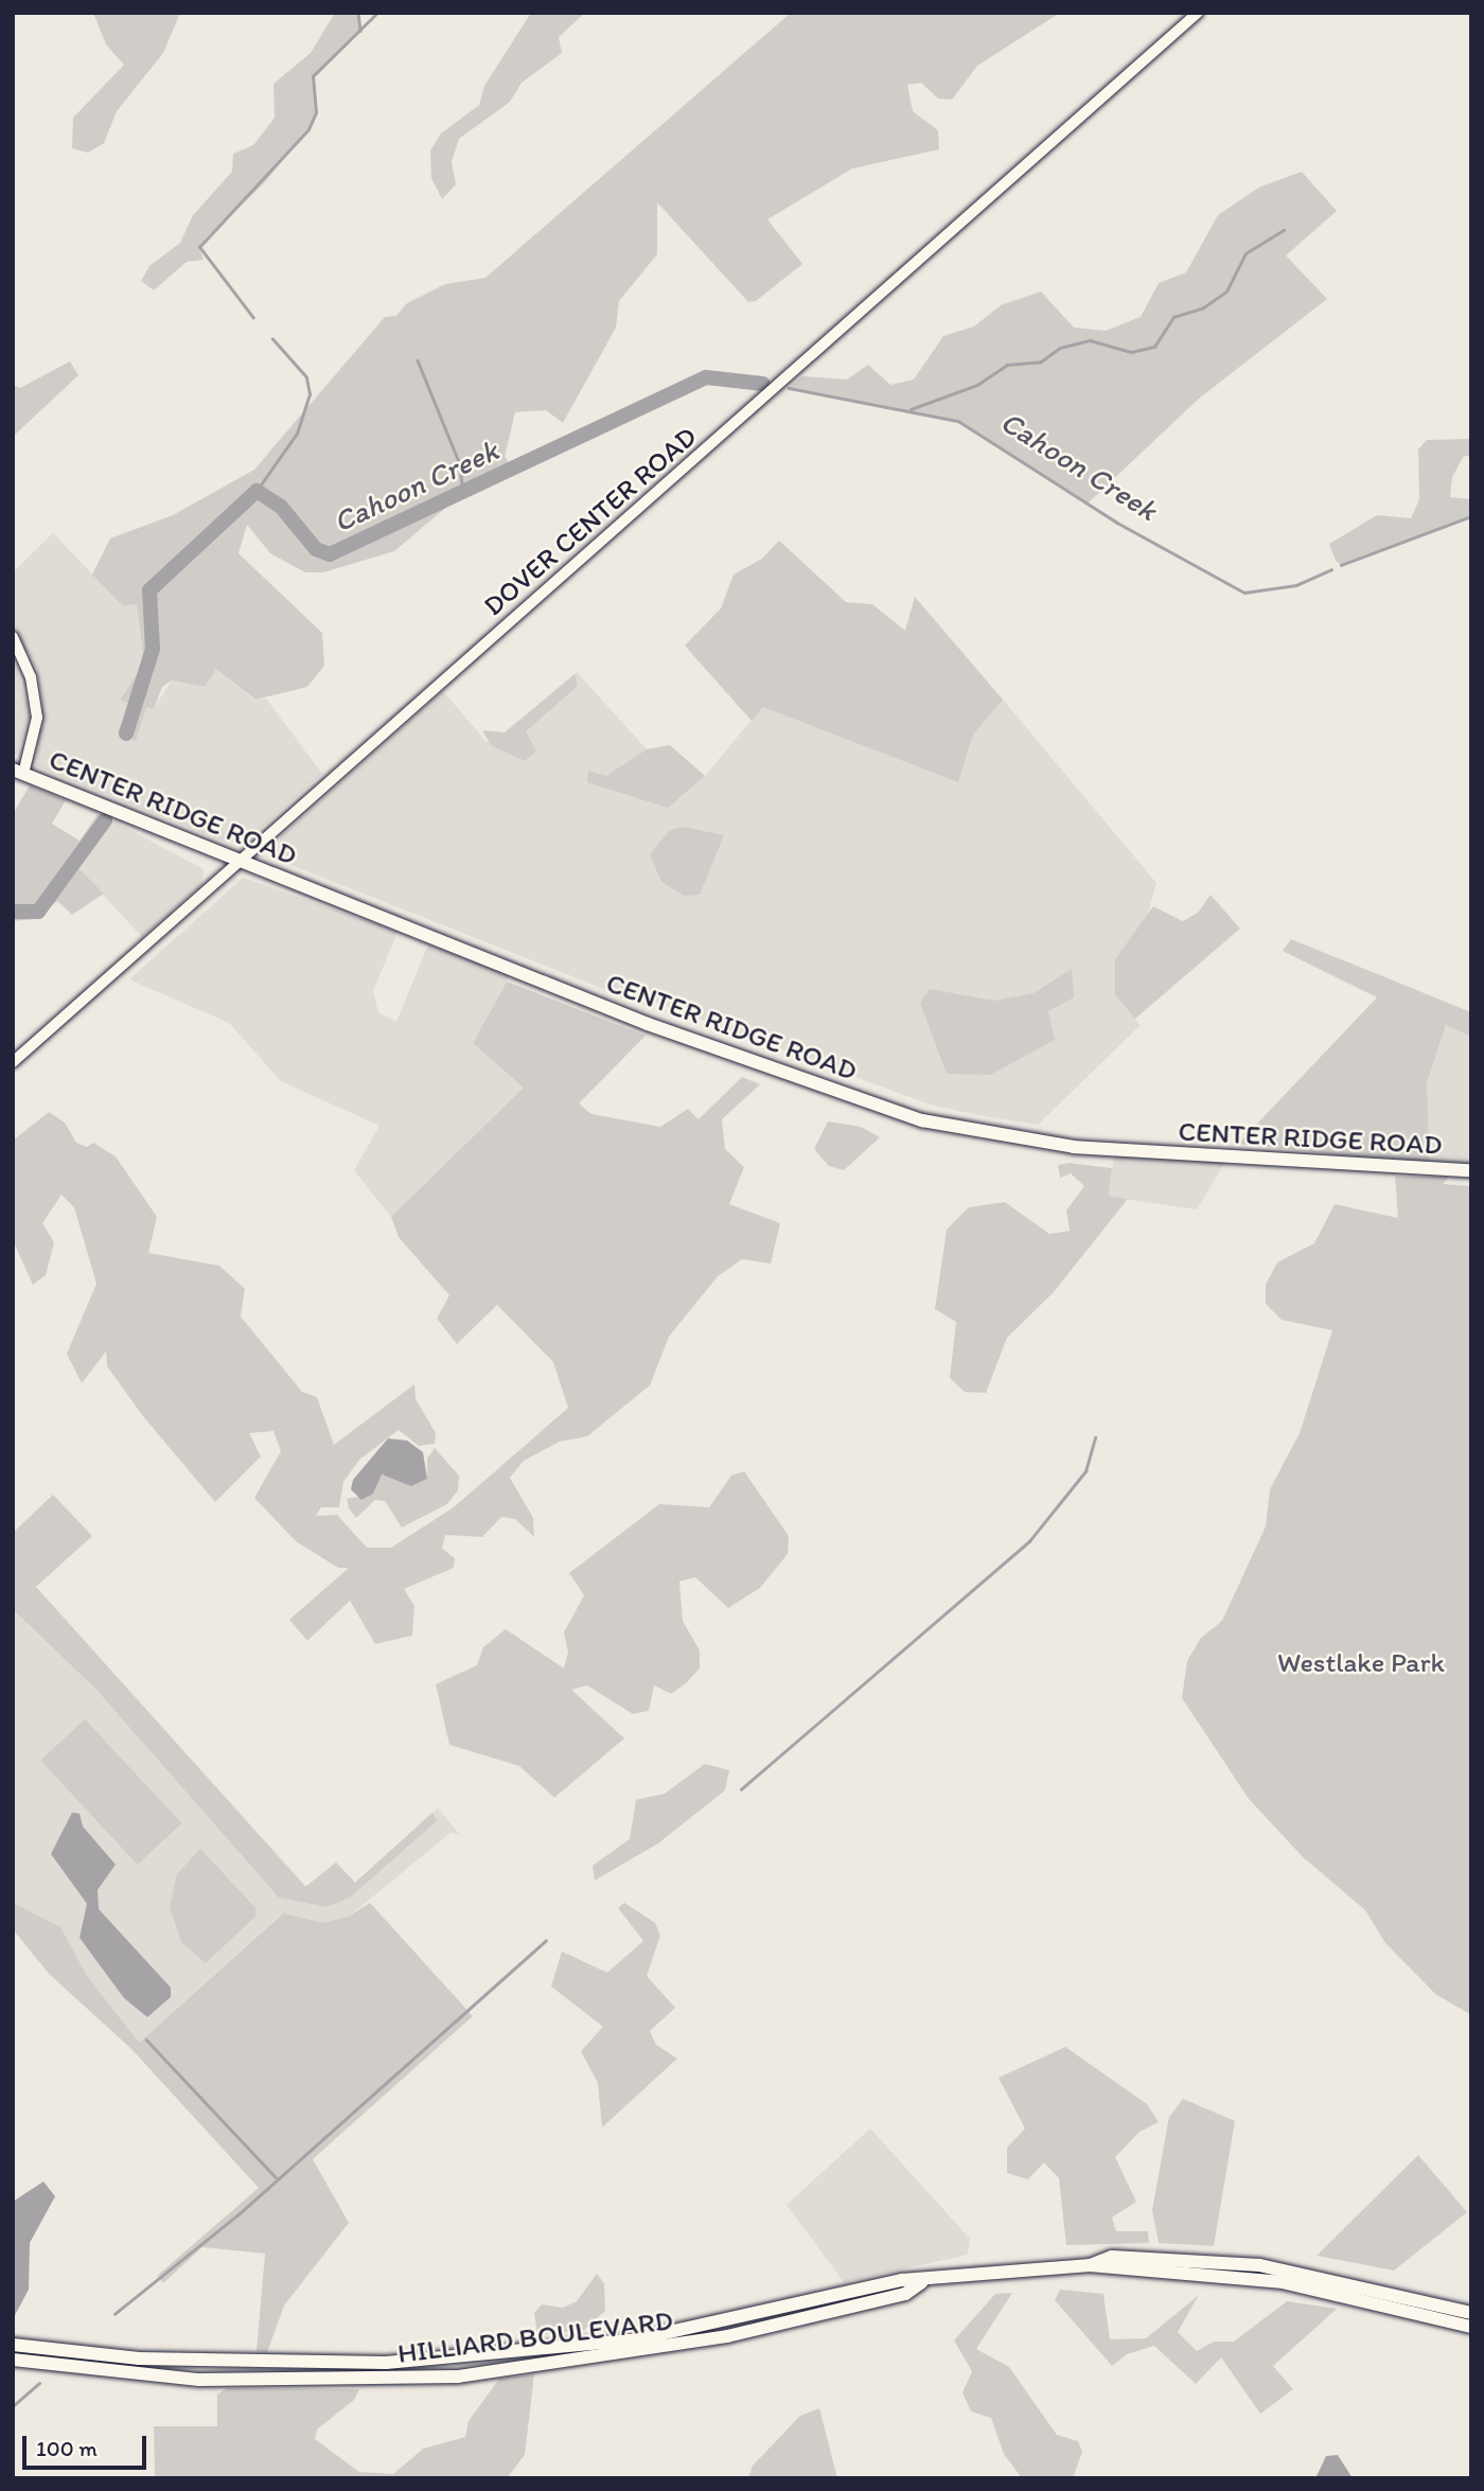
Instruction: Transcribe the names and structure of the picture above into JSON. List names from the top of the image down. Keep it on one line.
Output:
{"streets":{"main road":["CENTER RIDGE ROAD","HILLIARD BOULEVARD"],"street":["DOVER CENTER ROAD"]},"crossings":[["DOVER CENTER ROAD","CENTER RIDGE ROAD"]],"water":["Cahoon Creek"],"parks":["Westlake Park"],"scale_bar":"100 m"}
